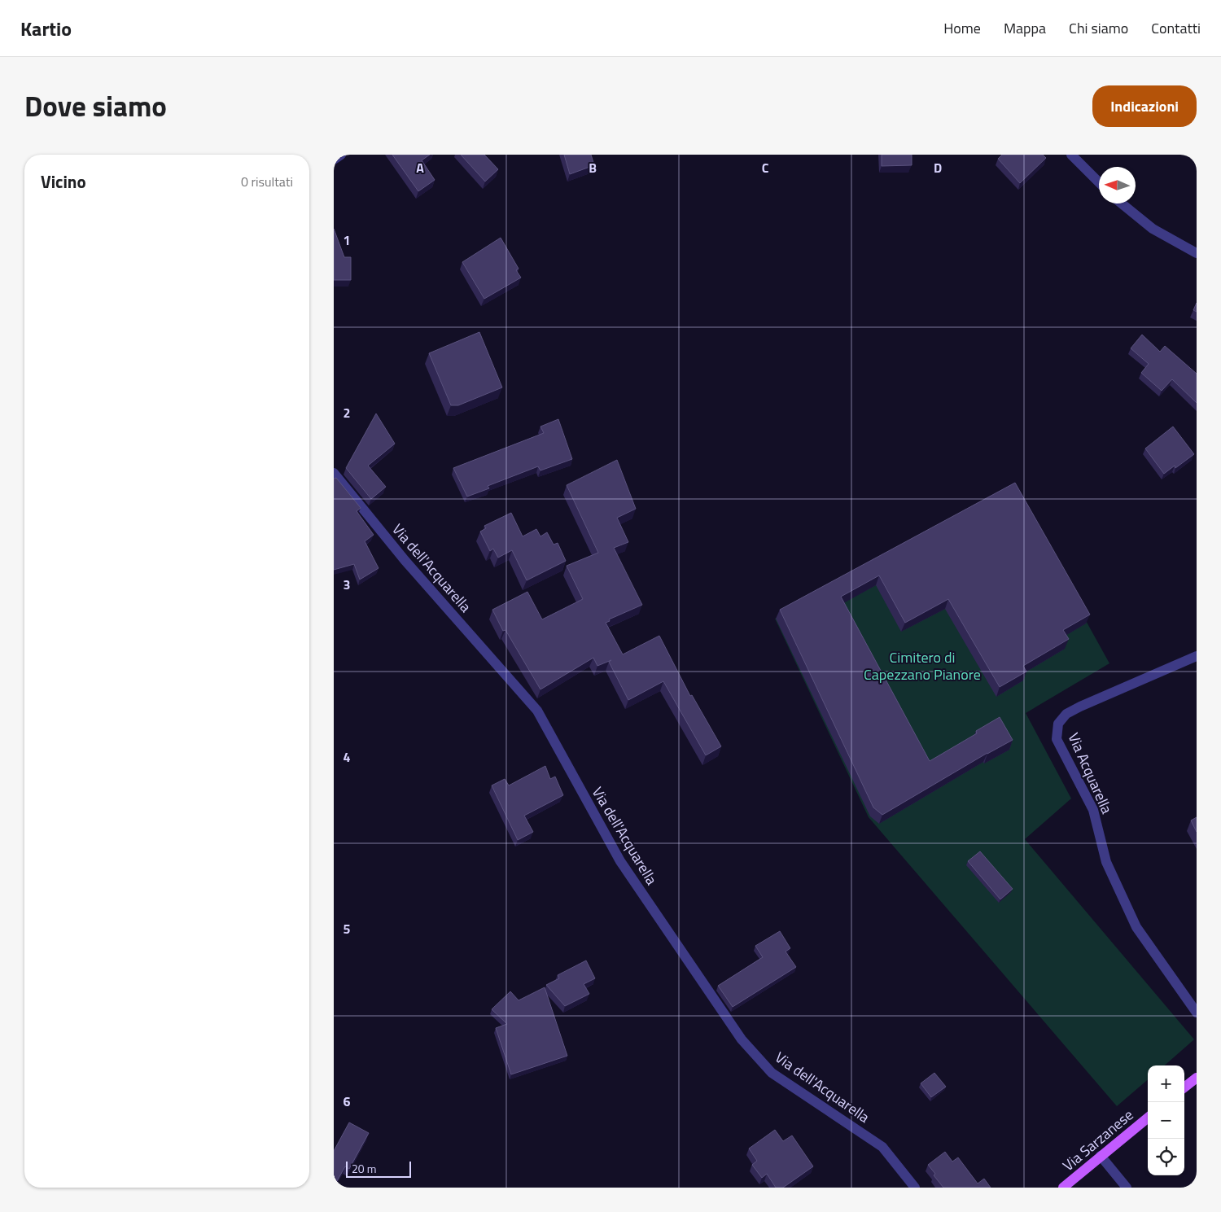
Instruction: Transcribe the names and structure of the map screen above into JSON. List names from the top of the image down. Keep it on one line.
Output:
{"streets":{"main road":["Via Sarzanese"],"street":["Via dell'Acquarella","Via Acquarella"]},"parks":["Cimitero di Capezzano Pianore"],"scale_bar":"20 m","north":"left","page":{"header":"Kartio","nav":["Home","Mappa","Chi siamo","Contatti"],"title":"Dove siamo","buttons":"Indicazioni","heading":["Vicino","0 risultati"],"map_buttons":["+","−"],"scale":"20 m"},"grid":{"columns":["A","B","C","D"],"rows":["1","2","3","4","5","6"]}}
